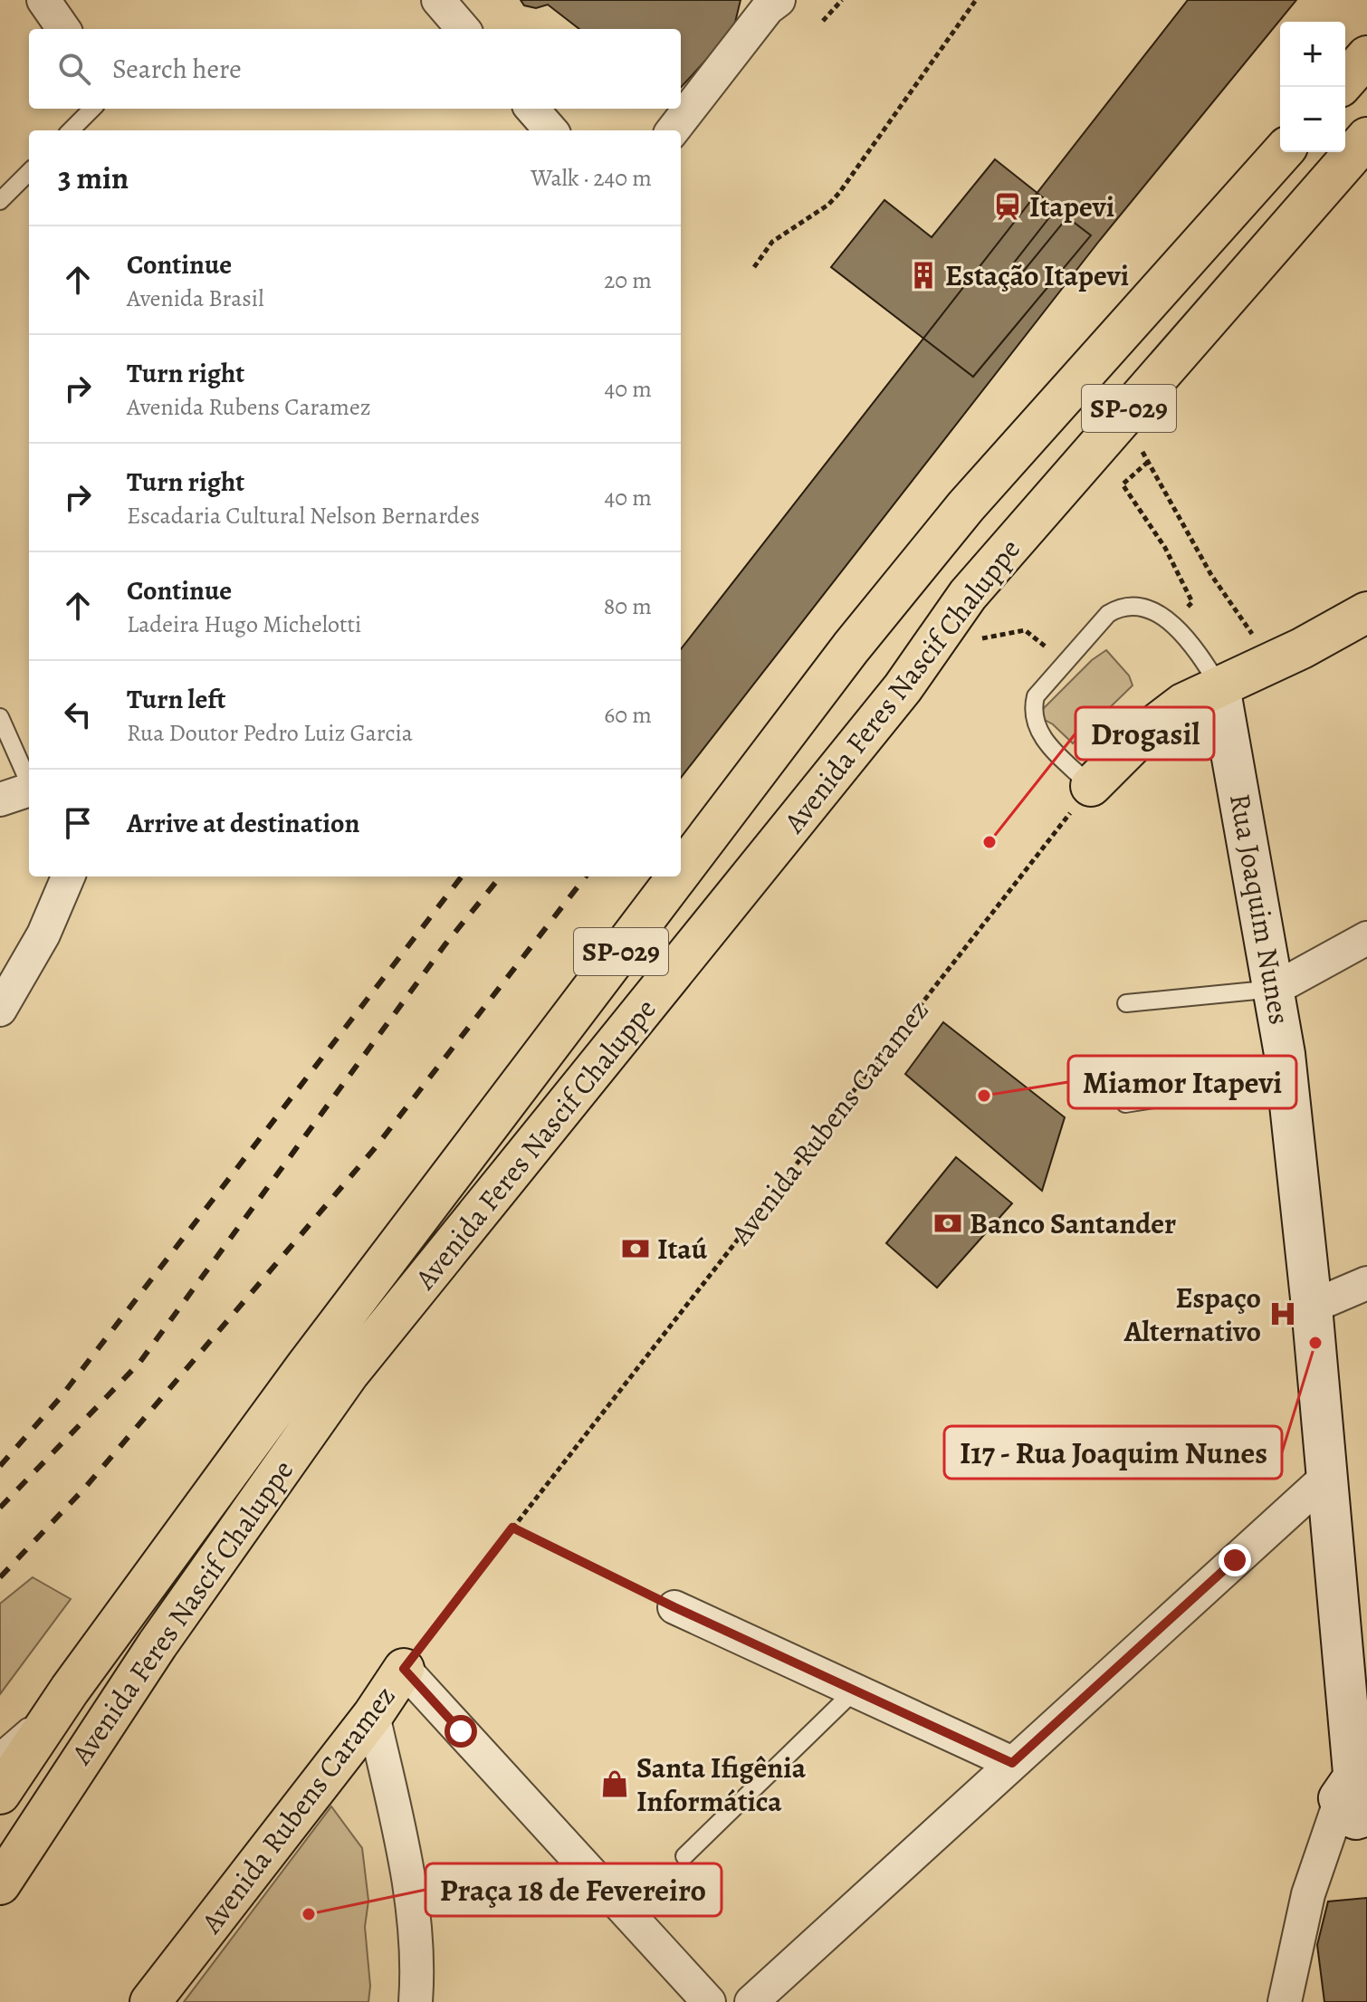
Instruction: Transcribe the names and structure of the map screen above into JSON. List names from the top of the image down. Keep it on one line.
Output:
{"streets":{"main road":["SP-029","Avenida Feres Nascif Chaluppe","Avenida Rubens Caramez"],"street":["Rua Joaquim Nunes"]},"places":{"station":["Itapevi"],"building":["Estação Itapevi"],"other":["Drogasil","Miamor Itapevi","I17 - Rua Joaquim Nunes","Praça 18 de Fevereiro"],"bank":["Banco Santander","Itaú"],"hospital":["Espaço Alternativo"],"shop":["Santa Ifigênia Informática"]},"page":{"map_buttons":["+","−"],"search":"Search here","heading":["3 min","Walk · 240 m"],"list":[["Continue","Avenida Brasil","20 m"],["Turn right","Avenida Rubens Caramez","40 m"],["Turn right","Escadaria Cultural Nelson Bernardes","40 m"],["Continue","Ladeira Hugo Michelotti","80 m"],["Turn left","Rua Doutor Pedro Luiz Garcia","60 m"],"Arrive at destination"]}}
